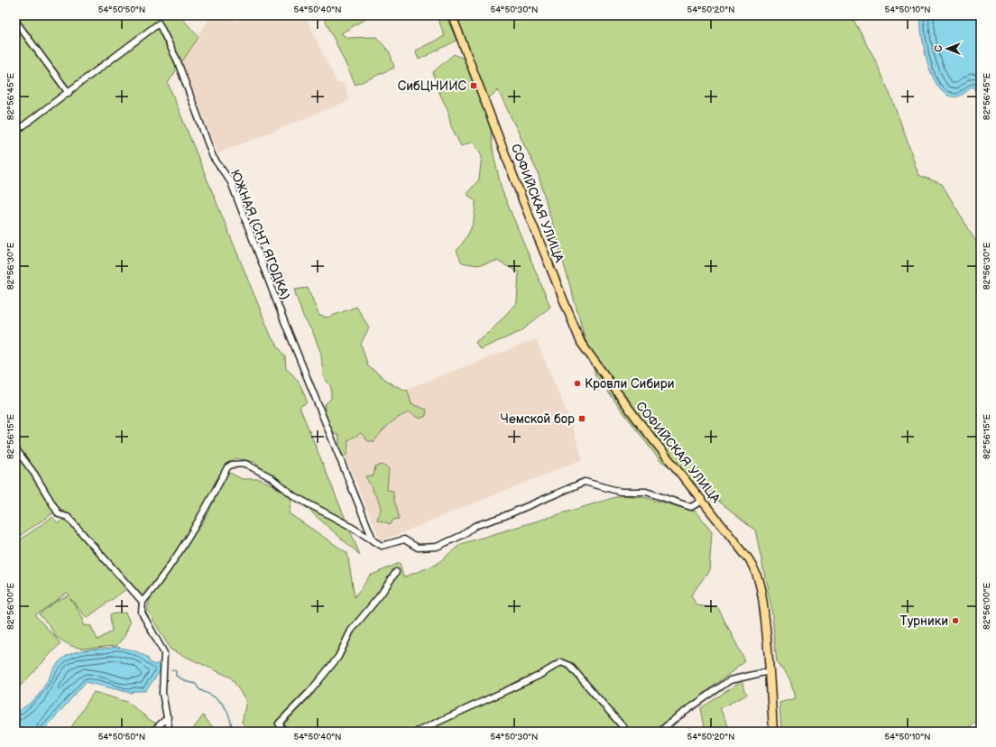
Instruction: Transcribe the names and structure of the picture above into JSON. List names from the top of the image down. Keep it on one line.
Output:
{"streets":{"main road":["СОФИЙСКАЯ УЛИЦА"],"street":["ЮЖНАЯ (СНТ ЯГОДКА)"]},"places":{"transit":["СибЦНИИС","Чемской бор"],"other":["Кровли Сибири","Турники"]},"north":"left","coordinates":["54°50'50\"N","54°50'40\"N","54°50'30\"N","54°50'20\"N","54°50'10\"N","82°56'45\"E","82°56'30\"E","82°56'15\"E","82°56'00\"E"]}
